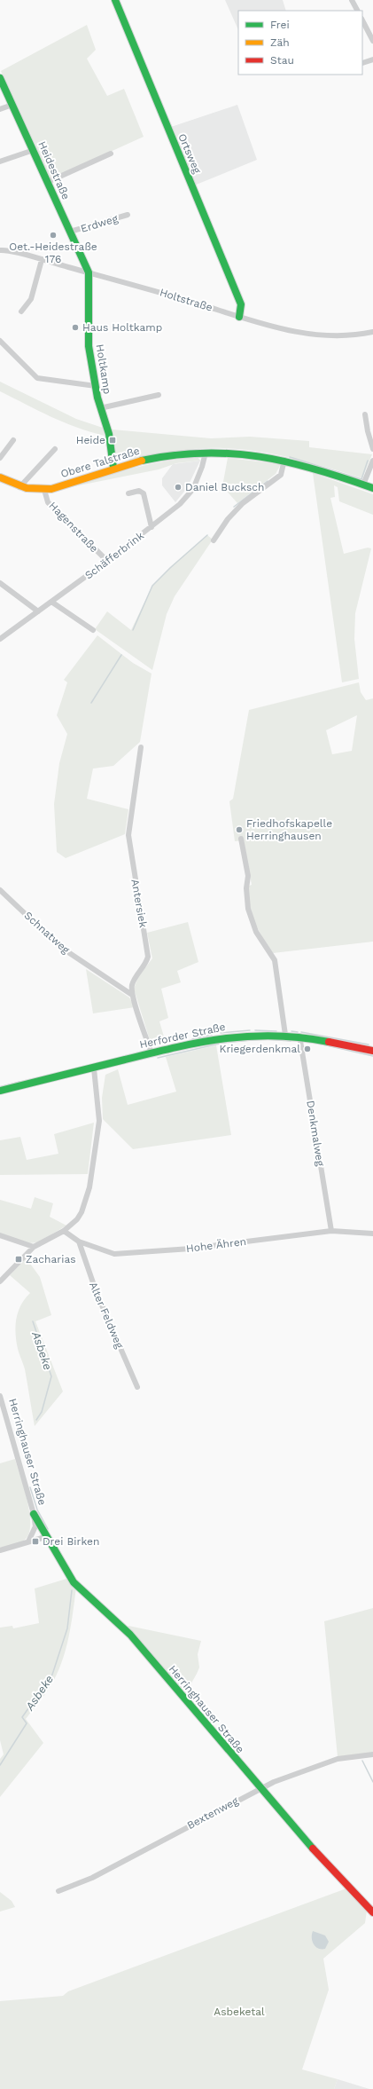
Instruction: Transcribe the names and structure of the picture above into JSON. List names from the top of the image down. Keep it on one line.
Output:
{"streets":{"street":["Ortsweg","Heidestraße","Erdweg","Holtstraße","Holtkamp","Obere Talstraße","Hagenstraße","Schäfferbrink","Antersiek","Schnatweg","Herforder Straße","Denkmalweg","Hohe Ähren","Alter Feldweg","Herringhauser Straße","Bextenweg"]},"crossings":[["Ortsweg","Holtstraße"],["Heidestraße","Erdweg"],["Heidestraße","Holtstraße"],["Heidestraße","Holtkamp"],["Holtstraße","Holtkamp"],["Holtkamp","Obere Talstraße"],["Obere Talstraße","Hagenstraße"],["Obere Talstraße","Schäfferbrink"],["Hagenstraße","Schäfferbrink"],["Antersiek","Schnatweg"],["Herforder Straße","Denkmalweg"],["Denkmalweg","Hohe Ähren"],["Hohe Ähren","Alter Feldweg"],["Herringhauser Straße","Bextenweg"]],"water":["Asbeke"],"parks":["Asbeketal"],"places":{"other":["Oet.-Heidestraße 176","Haus Holtkamp","Daniel Bucksch","Friedhofskapelle Herringhausen","Kriegerdenkmal"],"transit":["Heide","Zacharias","Drei Birken"]},"legend":["Frei","Zäh","Stau"]}
